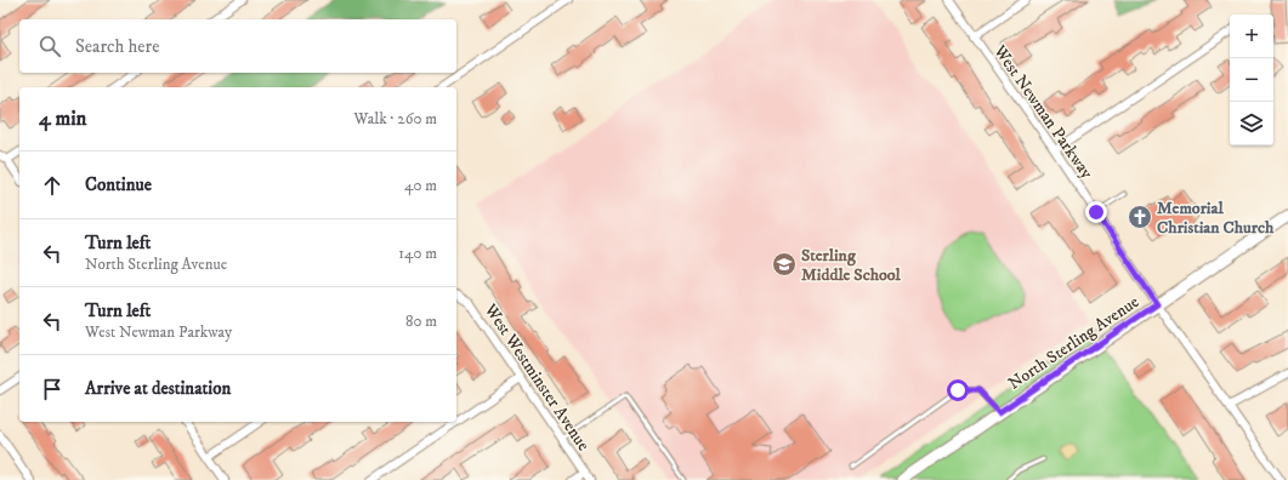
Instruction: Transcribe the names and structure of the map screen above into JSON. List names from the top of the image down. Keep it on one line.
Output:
{"streets":{"main road":["North Sterling Avenue"],"street":["West Newman Parkway","West Westminster Avenue"]},"crossings":[["West Newman Parkway","North Sterling Avenue"]],"places":{"church":["Memorial Christian Church"],"school or university":["Sterling Middle School"]},"page":{"map_buttons":["+","−"],"search":"Search here","heading":["4 min","Walk · 260 m"],"list":[["Continue","40 m"],["Turn left","North Sterling Avenue","140 m"],["Turn left","West Newman Parkway","80 m"],"Arrive at destination"]}}
